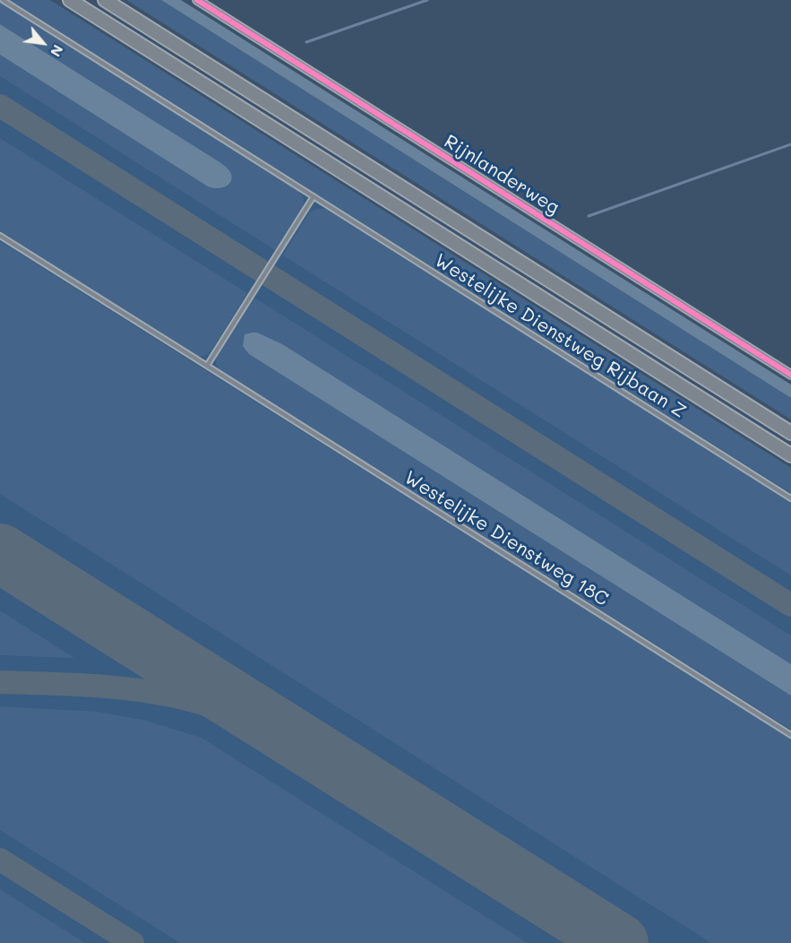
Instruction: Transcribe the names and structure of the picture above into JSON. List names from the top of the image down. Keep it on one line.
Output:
{"streets":{"street":["Rijnlanderweg"],"lane":["Westelijke Dienstweg Rijbaan Z","Westelijke Dienstweg 18C"]},"north":"bottom right"}
